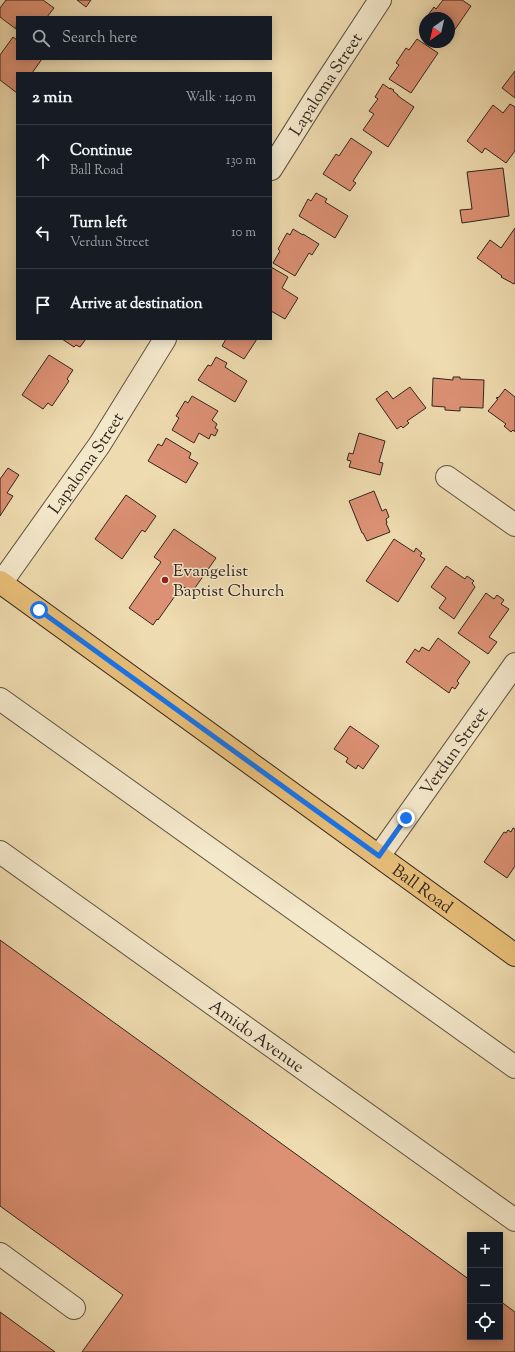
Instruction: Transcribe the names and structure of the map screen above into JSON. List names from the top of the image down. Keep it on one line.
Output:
{"streets":{"main road":["Ball Road"],"street":["Lapaloma Street","Verdun Street","Amido Avenue"]},"crossings":[["Lapaloma Street","Ball Road"],["Verdun Street","Ball Road"]],"places":["Evangelist Baptist Church"],"north":"bottom left","page":{"search":"Search here","heading":["2 min","Walk · 140 m"],"list":[["Continue","Ball Road","130 m"],["Turn left","Verdun Street","10 m"],"Arrive at destination"],"map_buttons":["+","−"]}}
